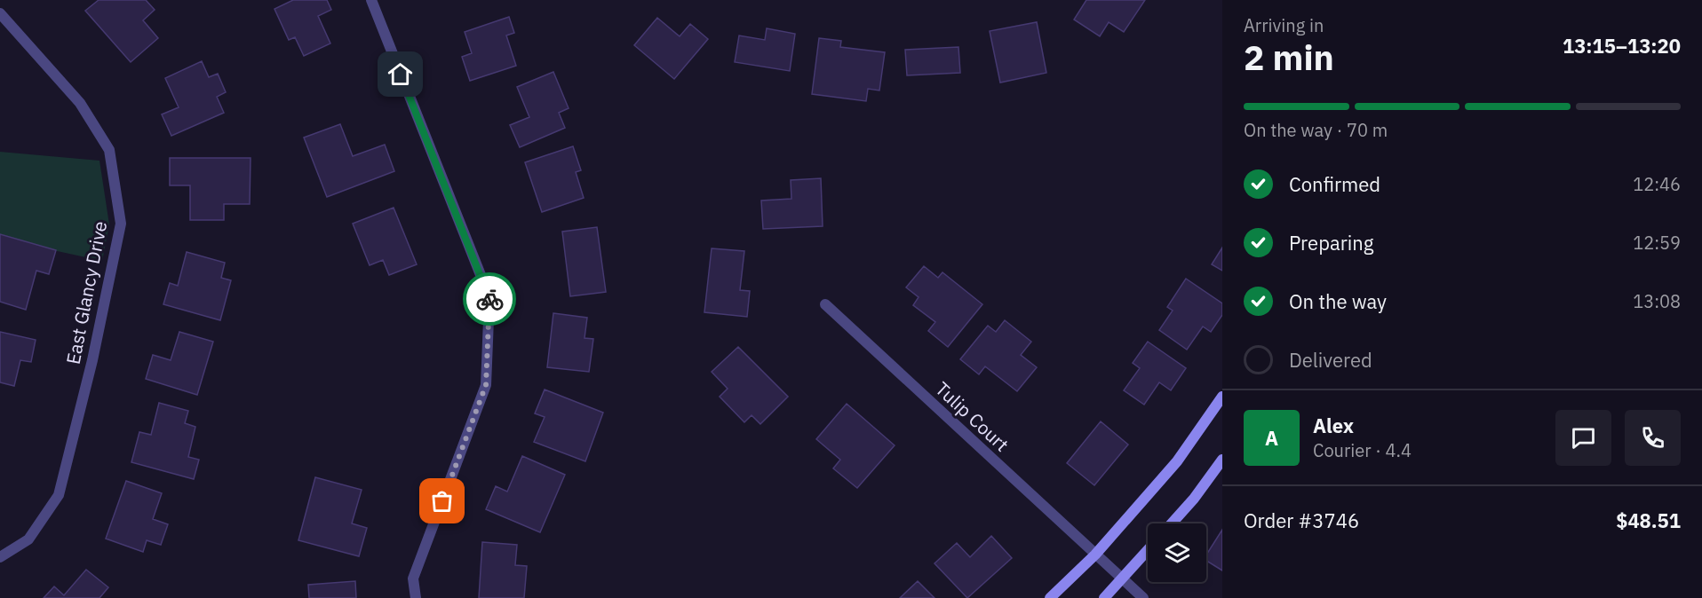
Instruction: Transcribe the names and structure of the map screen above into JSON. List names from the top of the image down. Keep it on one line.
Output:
{"streets":{"street":["East Glancy Drive","Tulip Court"]},"page":{"heading":["2 min","Arriving in","13:15–13:20"],"panel":["Alex","Courier · 4.4","Order #3746","$48.51"],"bar":"On the way · 70 m","list":[["Confirmed","12:46"],["Preparing","12:59"],["On the way","13:08"],"Delivered"],"round":"A"}}
